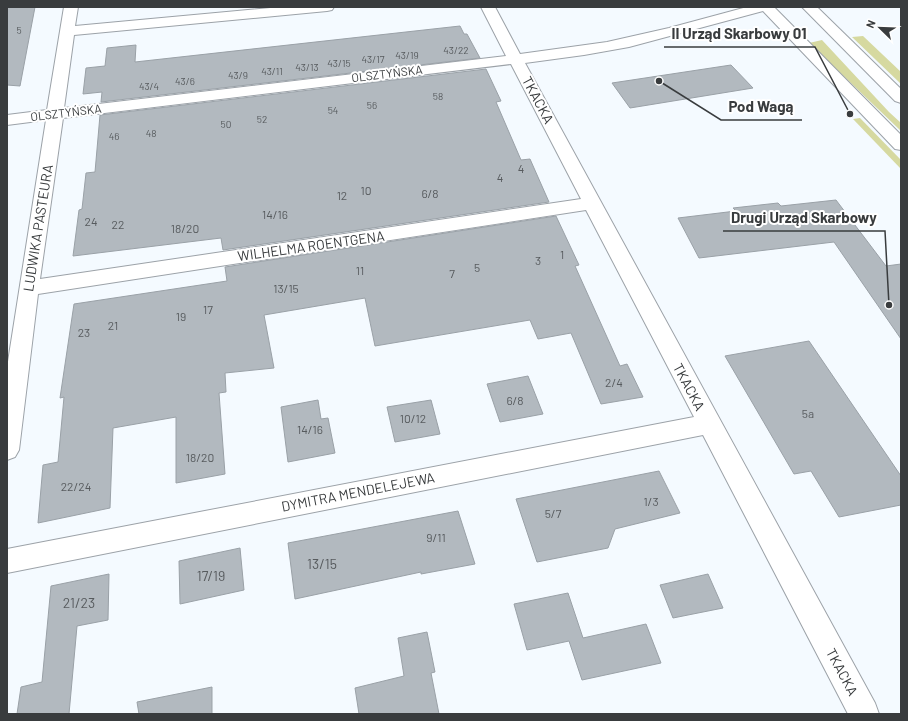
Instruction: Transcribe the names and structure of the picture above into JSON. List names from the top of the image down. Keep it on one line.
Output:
{"streets":{"street":["OLSZTYŃSKA","TKACKA","LUDWIKA PASTEURA","WILHELMA ROENTGENA","DYMITRA MENDELEJEWA"]},"crossings":[["OLSZTYŃSKA","TKACKA"],["OLSZTYŃSKA","LUDWIKA PASTEURA"],["TKACKA","WILHELMA ROENTGENA"],["TKACKA","DYMITRA MENDELEJEWA"],["LUDWIKA PASTEURA","WILHELMA ROENTGENA"]],"places":["Pod Wagą","II Urząd Skarbowy 01","Drugi Urząd Skarbowy"],"house_numbers":["5","43/22","43/19","43/17","43/15","43/13","43/11","43/9","43/6","43/4","58","56","54","52","50","48","46","4","4","10","6/8","12","14/16","24","22","18/20","1","3","5","11","7","13/15","17","19","21","23","2/4","6/8","5a","10/12","14/16","18/20","22/24","1/3","5/7","9/11","13/15","17/19","21/23"],"north":"top left"}
